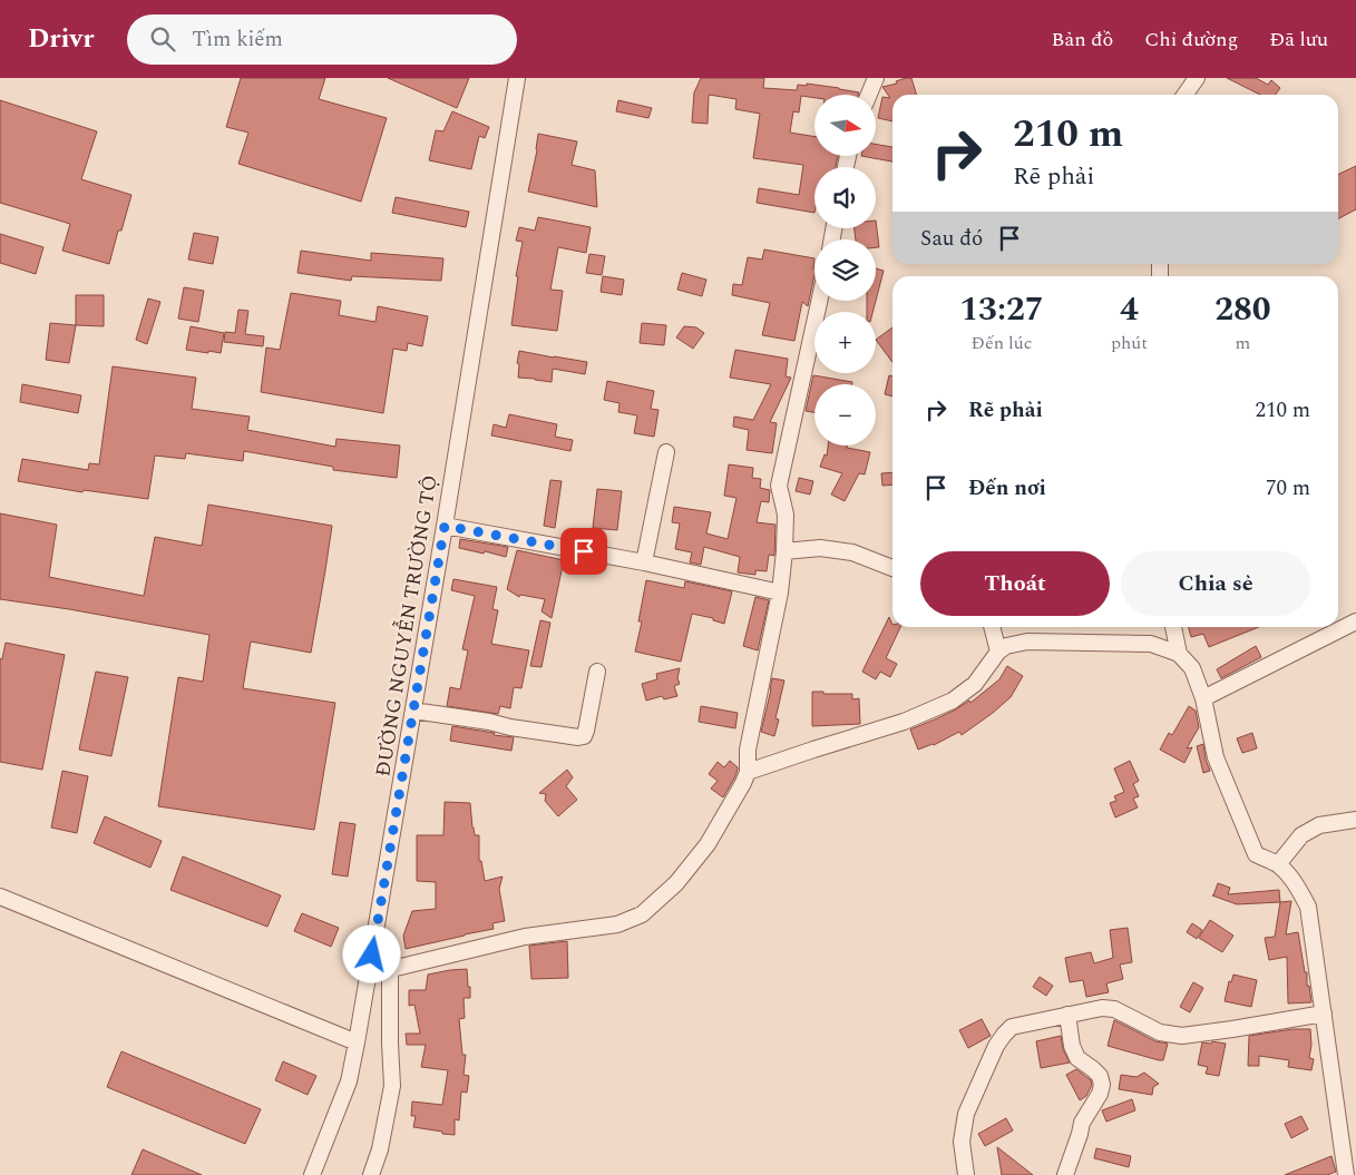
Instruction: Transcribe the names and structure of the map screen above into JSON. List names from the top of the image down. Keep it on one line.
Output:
{"streets":{"street":["ĐƯỜNG NGUYỄN TRƯỜNG TỘ"]},"north":"right","page":{"header":"Drivr","search":"Tìm kiếm","nav":["Bản đồ","Chỉ đường","Đã lưu"],"map_buttons":["+","−"],"turn":["210 m","Rẽ phải"],"then":"Sau đó","eta":["13:27","Đến lúc","4","phút","280","m"],"list":[{"name":"Rẽ phải","value":"210 m"},{"name":"Đến nơi","value":"70 m"}],"buttons":["Thoát","Chia sẻ"]}}
